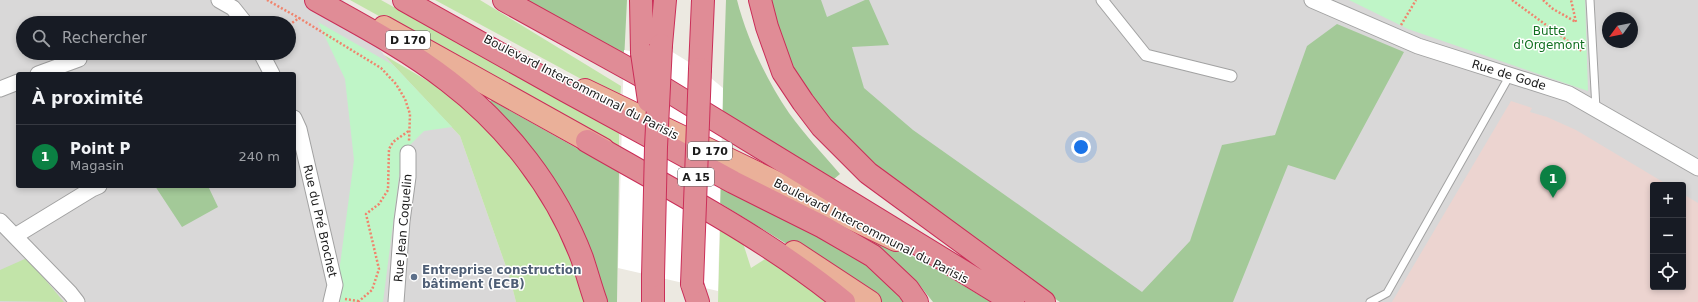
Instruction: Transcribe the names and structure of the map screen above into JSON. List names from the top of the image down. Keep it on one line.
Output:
{"streets":{"highway":["D 170","Boulevard Intercommunal du Parisis","A 15"],"street":["Rue de Gode","Rue du Pré Brochet","Rue Jean Coquelin"]},"parks":["Butte d'Orgemont"],"places":["Entreprise construction bâtiment (ECB)"],"north":"bottom left","page":{"search":"Rechercher","heading":"À proximité","list":[{"mark":"1","name":"Point P","note":"Magasin","value":"240 m"}],"pins":"1","map_buttons":["+","−"]}}
